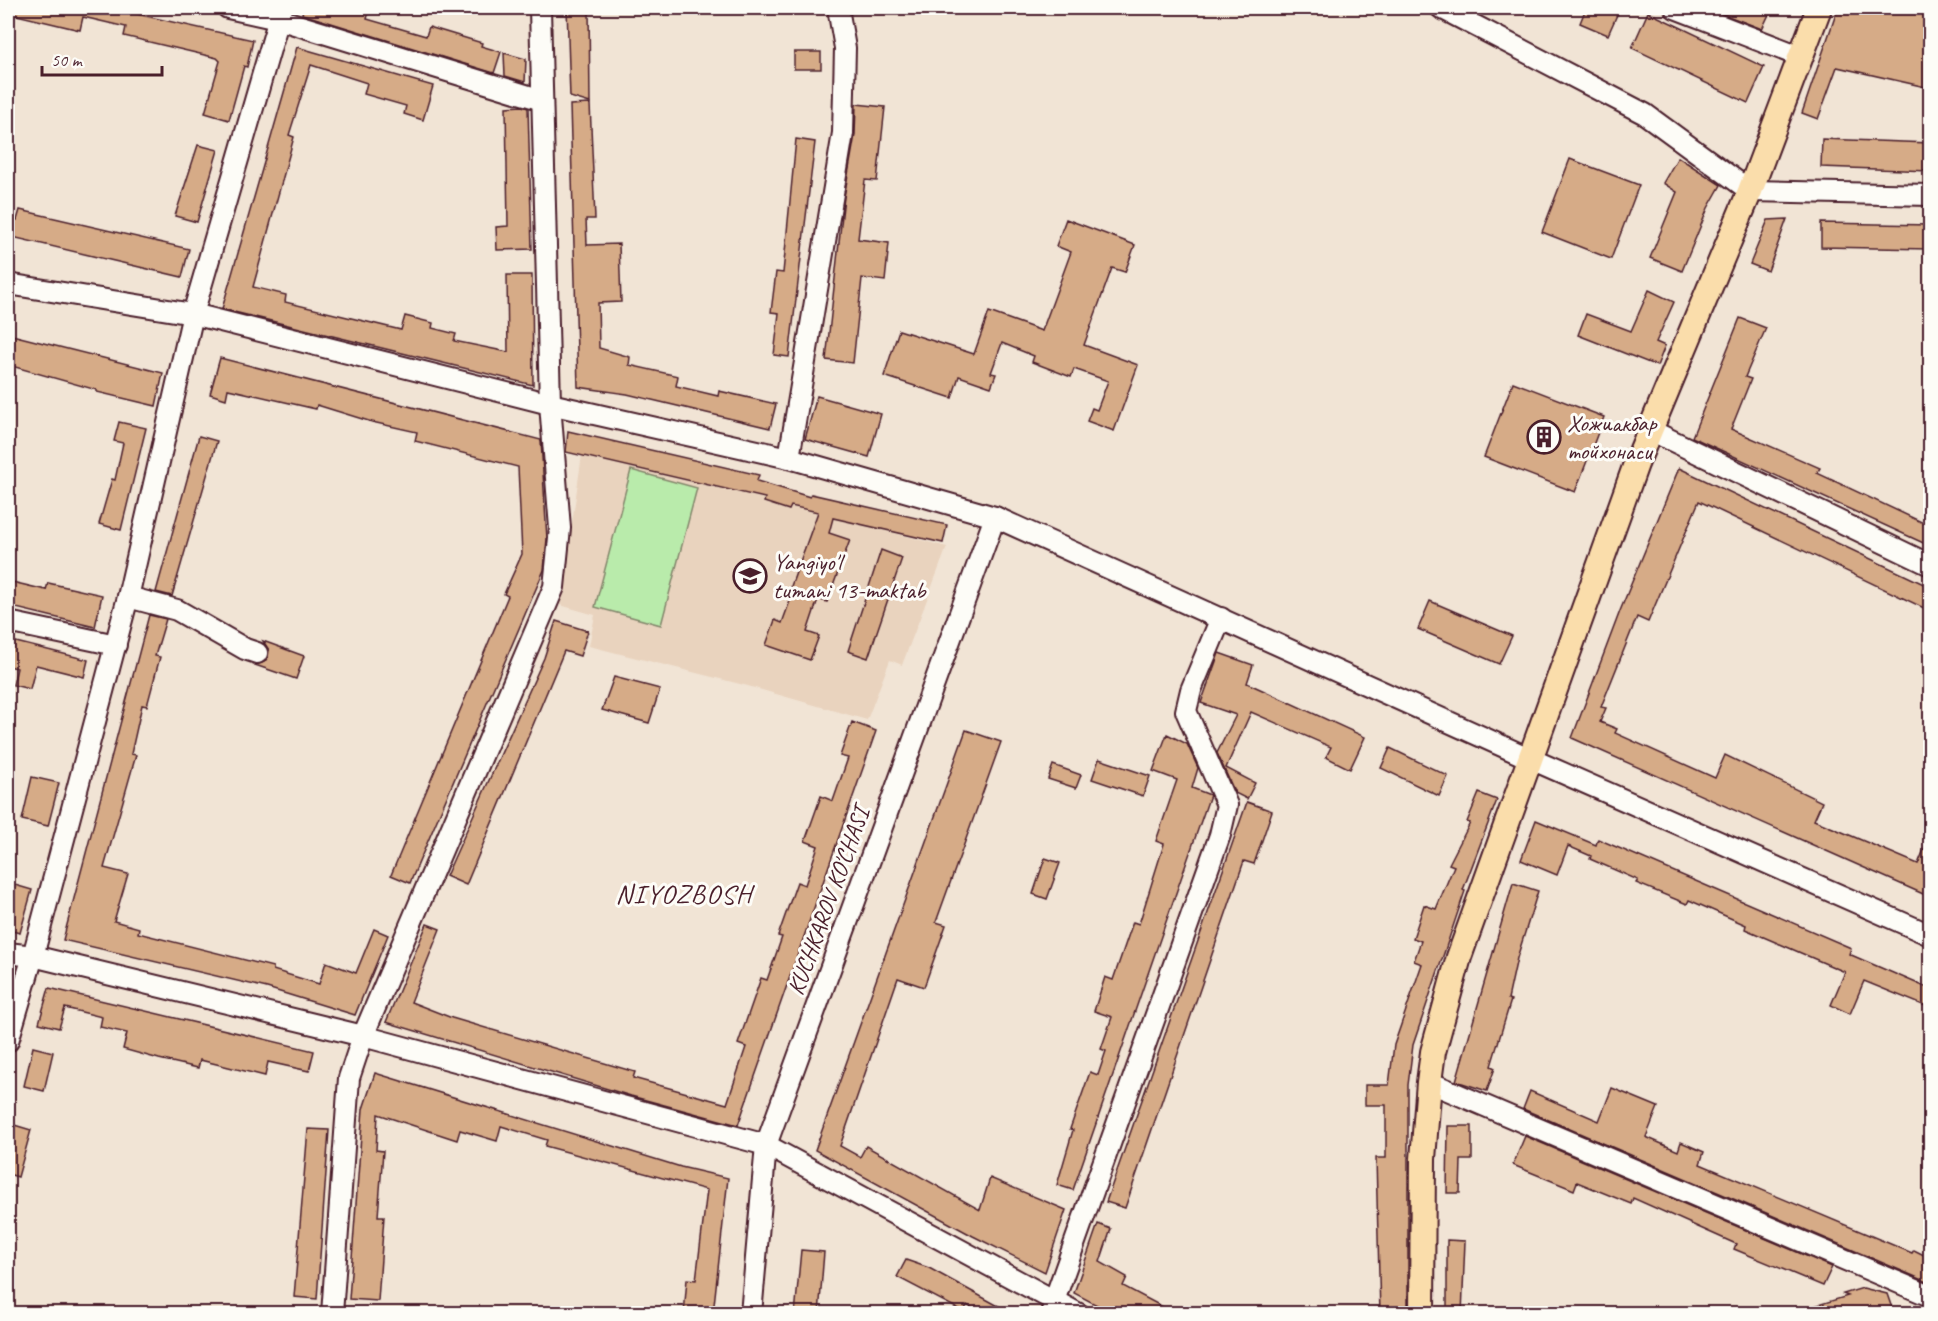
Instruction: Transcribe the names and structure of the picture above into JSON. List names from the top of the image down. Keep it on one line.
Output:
{"streets":{"street":["KUCHKAROV KO'CHASI"]},"districts":["NIYOZBOSH"],"places":{"building":["Хожиакбар тойхонаси"],"school or university":["Yangiyo'l tumani 13-maktab"]},"scale_bar":"50 m"}
